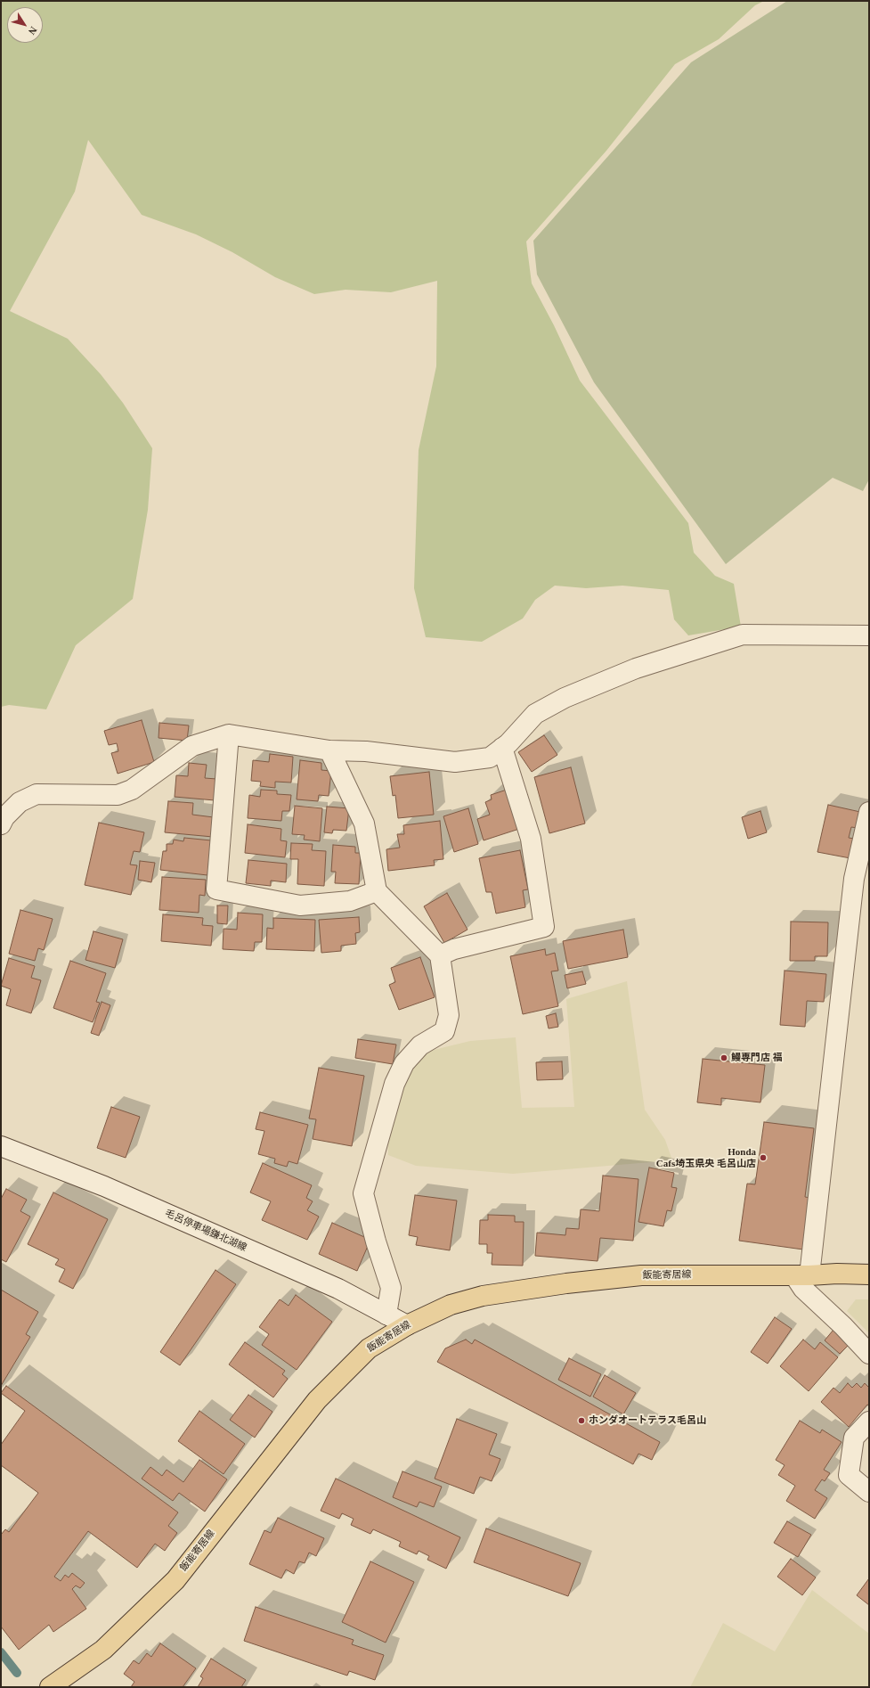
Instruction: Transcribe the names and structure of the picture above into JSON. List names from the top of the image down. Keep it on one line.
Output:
{"streets":{"main road":["飯能寄居線"],"street":["毛呂停車場鎌北湖線"]},"crossings":[["毛呂停車場鎌北湖線","飯能寄居線"]],"places":["鰻専門店 福","Honda Cafs埼玉県央 毛呂山店","ホンダオートテラス毛呂山"],"north":"bottom right"}
